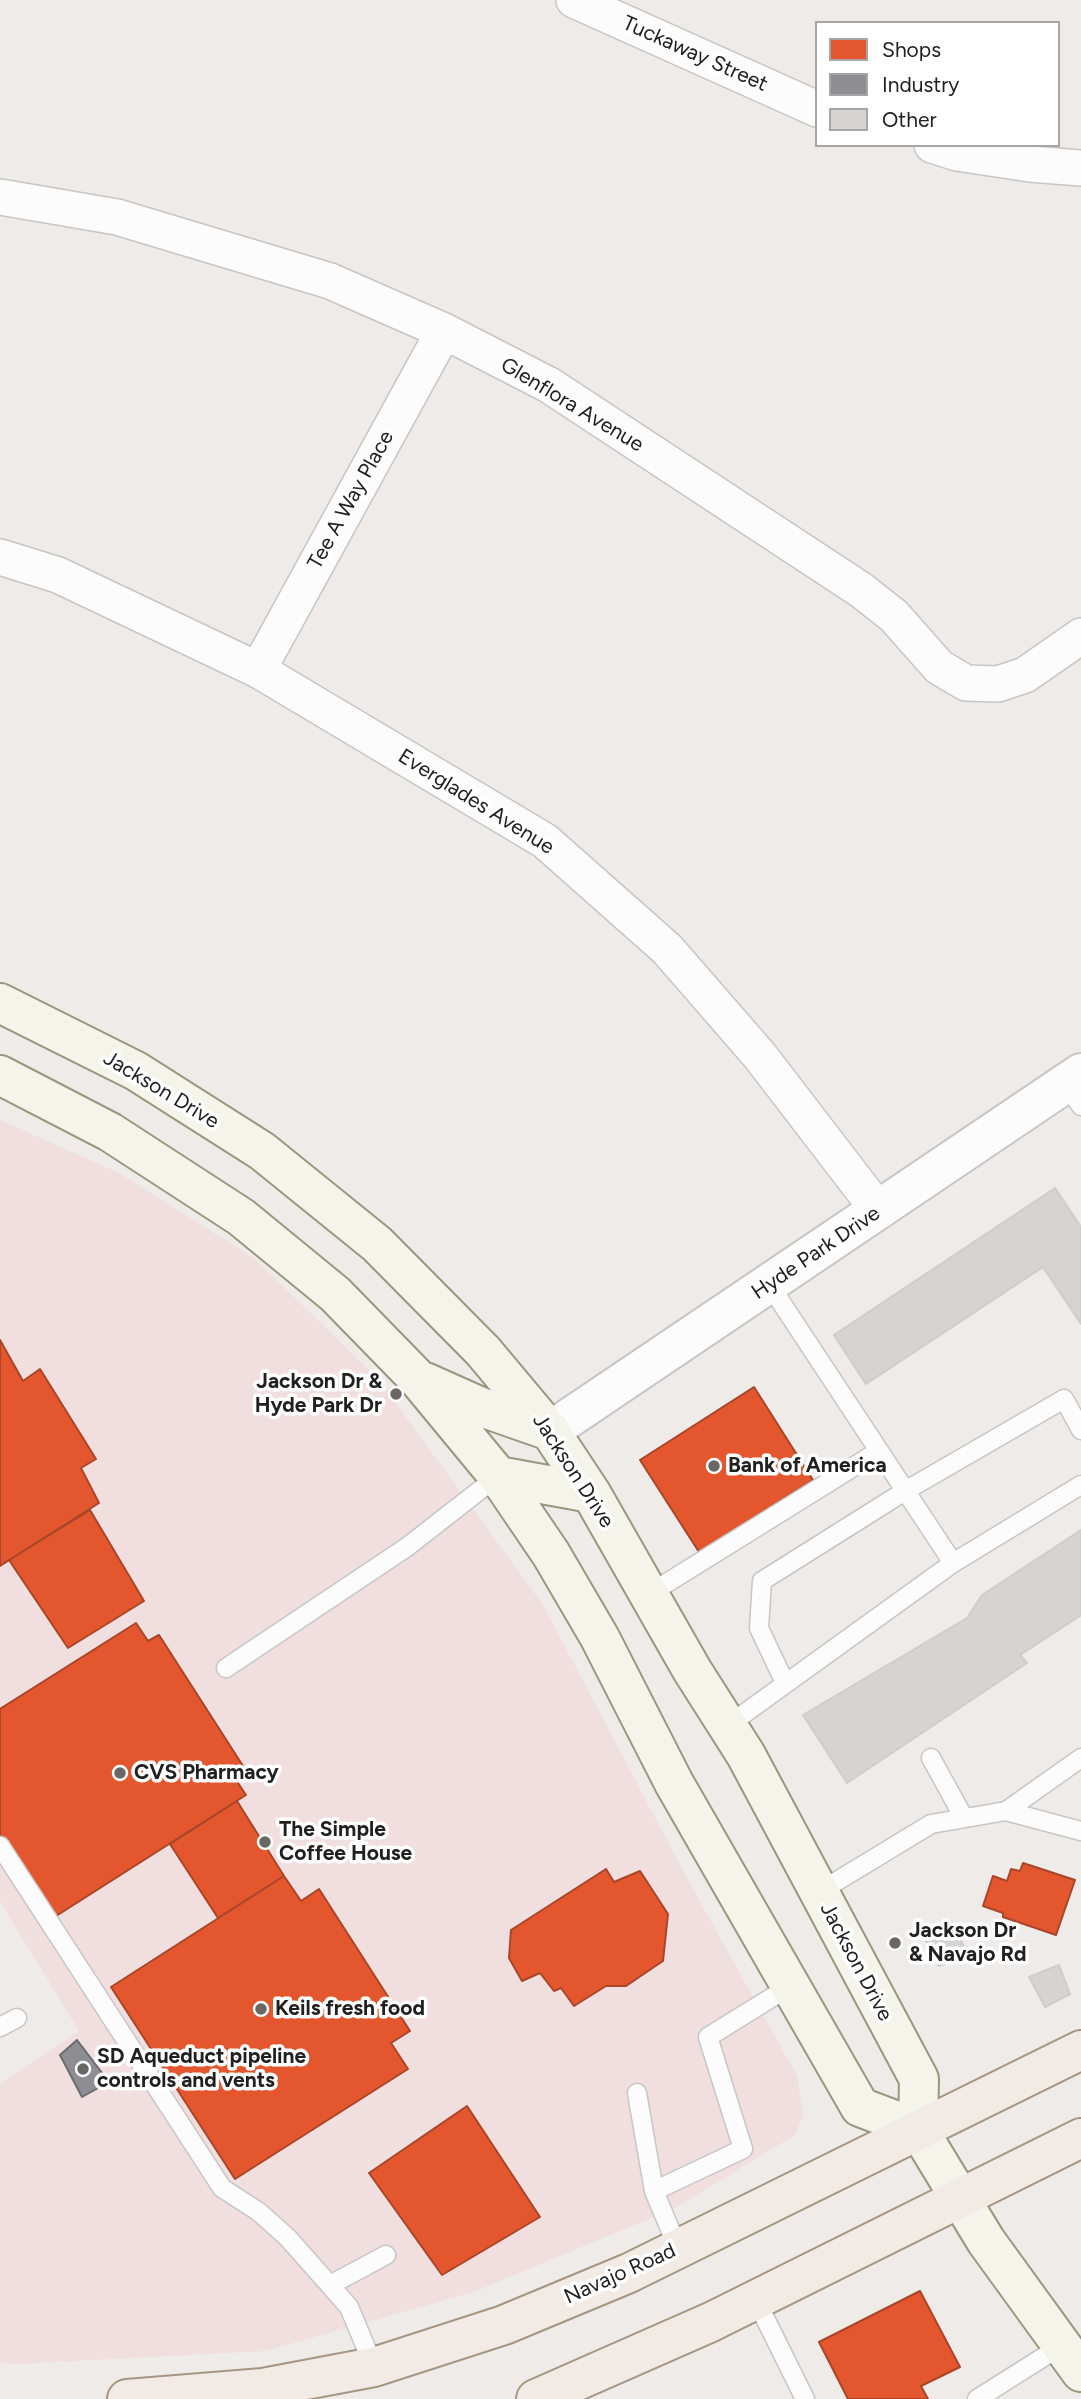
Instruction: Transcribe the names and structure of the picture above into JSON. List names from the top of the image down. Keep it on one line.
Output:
{"streets":{"main road":["Jackson Drive","Navajo Road"],"street":["Tuckaway Street","Glenflora Avenue","Tee A Way Place","Everglades Avenue","Hyde Park Drive"]},"crossings":[["Glenflora Avenue","Tee A Way Place"],["Tee A Way Place","Everglades Avenue"],["Everglades Avenue","Hyde Park Drive"],["Jackson Drive","Hyde Park Drive"],["Jackson Drive","Navajo Road"]],"places":["Jackson Dr & Hyde Park Dr","Bank of America","CVS Pharmacy","The Simple Coffee House","Jackson Dr & Navajo Rd","Keils fresh food","SD Aqueduct pipeline controls and vents"],"legend":["Shops","Industry","Other"]}
